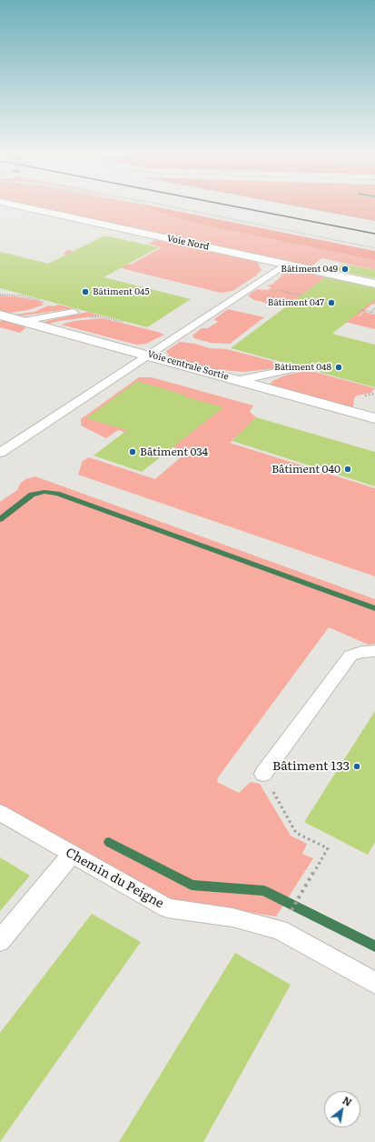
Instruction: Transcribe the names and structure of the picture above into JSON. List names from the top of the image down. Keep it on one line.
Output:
{"streets":{"street":["Voie Nord","Voie centrale Sortie"],"lane":["Chemin du Peigne"]},"places":["Bâtiment 049","Bâtiment 045","Bâtiment 047","Bâtiment 048","Bâtiment 034","Bâtiment 040","Bâtiment 133"],"north":"top right"}
